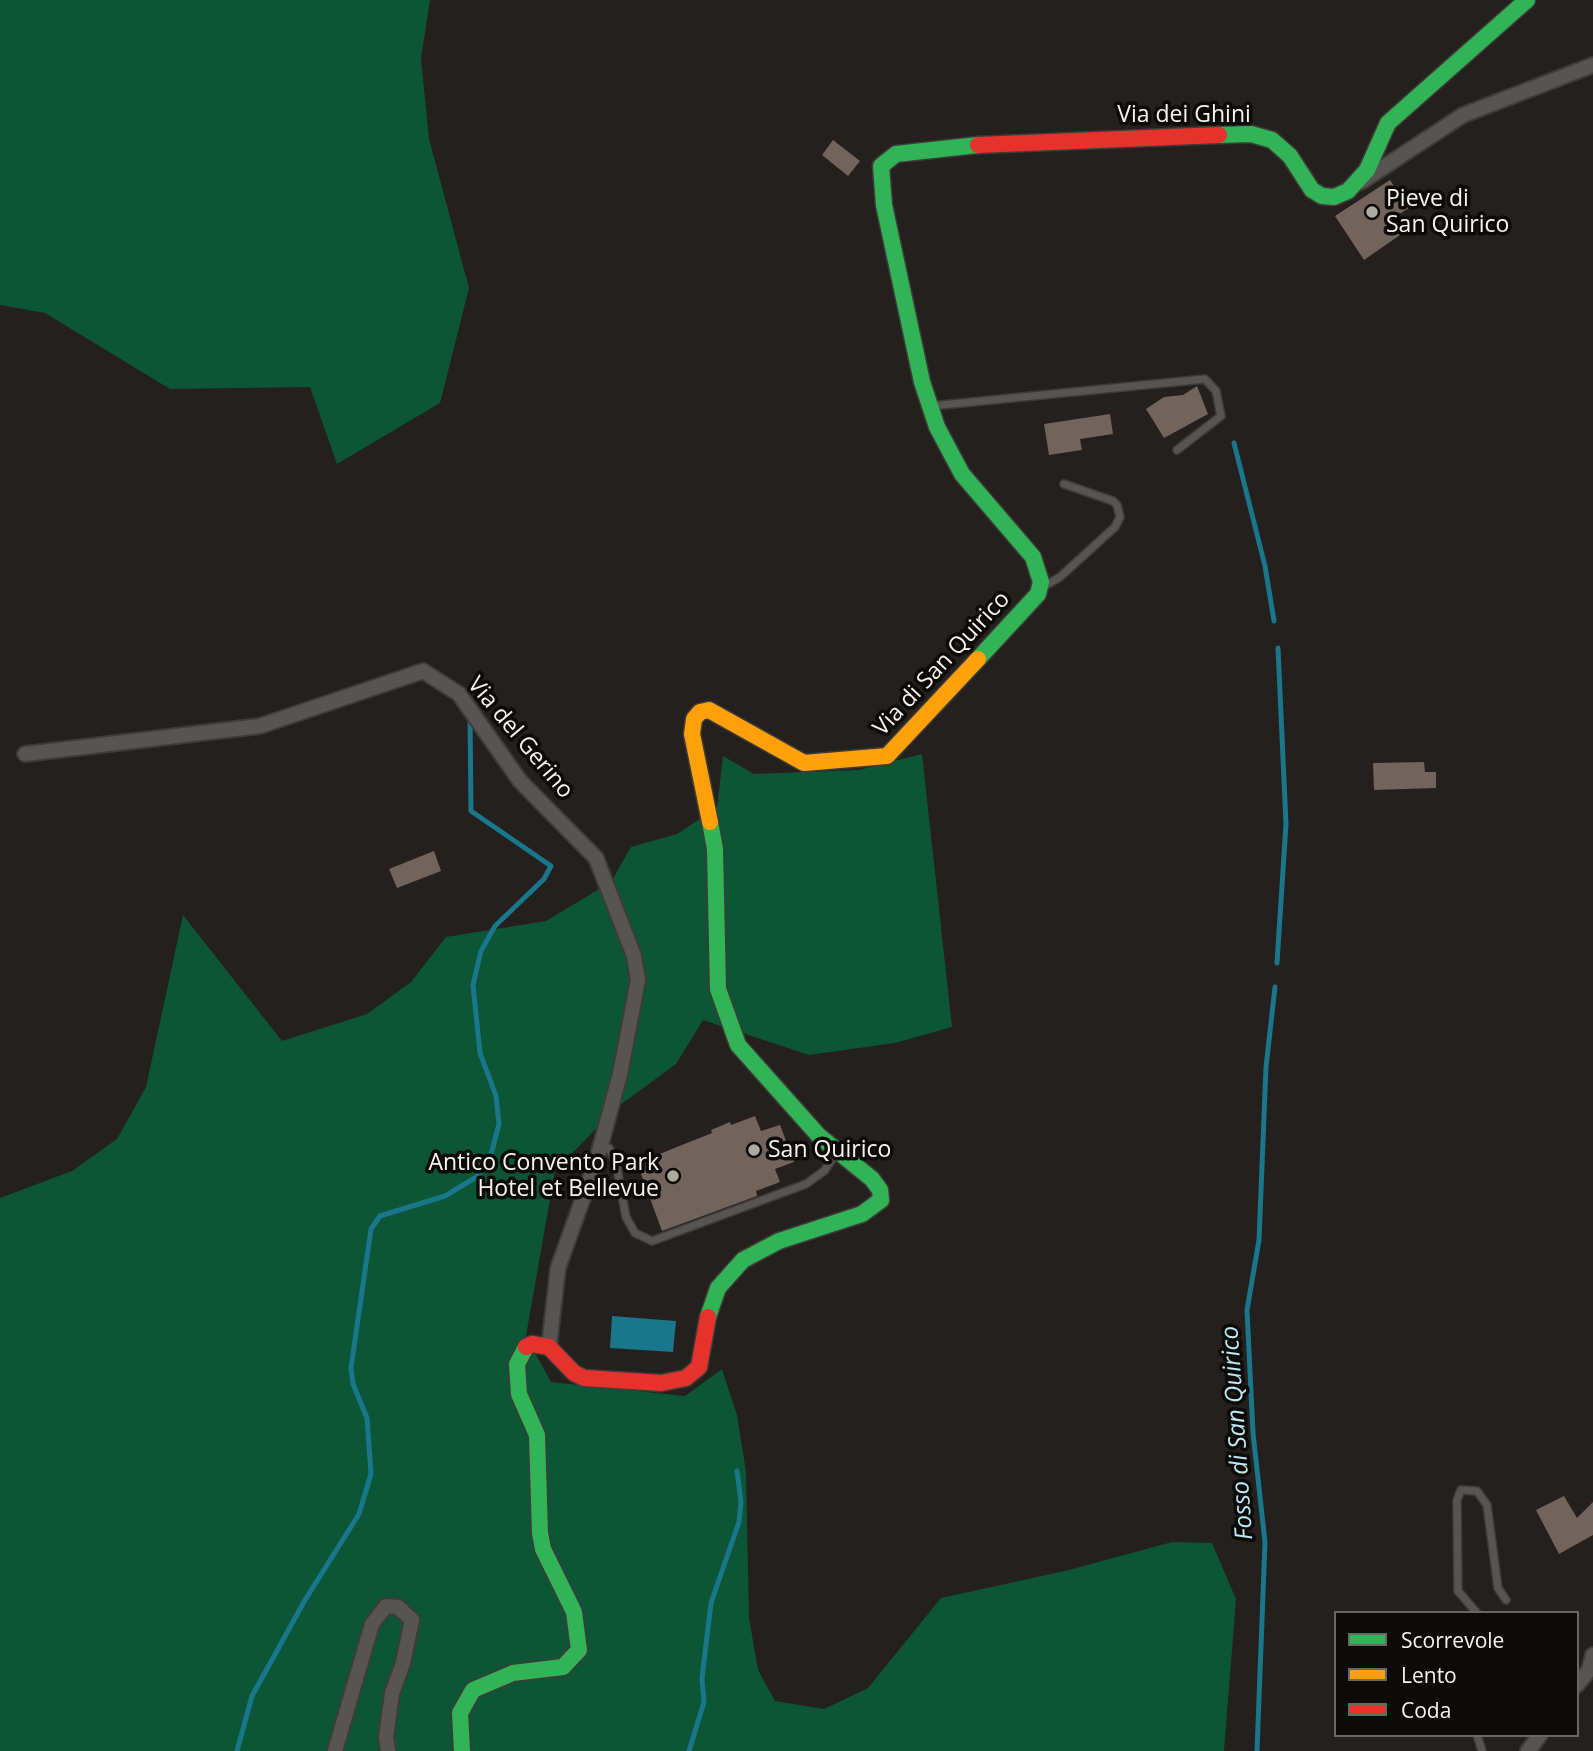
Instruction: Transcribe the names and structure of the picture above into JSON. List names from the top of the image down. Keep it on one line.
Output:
{"streets":{"street":["Via dei Ghini","Via di San Quirico","Via del Gerino"]},"crossings":[["Via dei Ghini","Via di San Quirico"],["Via di San Quirico","Via del Gerino"]],"water":["Fosso di San Quirico"],"places":["Pieve di San Quirico","San Quirico","Antico Convento Park Hotel et Bellevue"],"legend":["Scorrevole","Lento","Coda"]}
